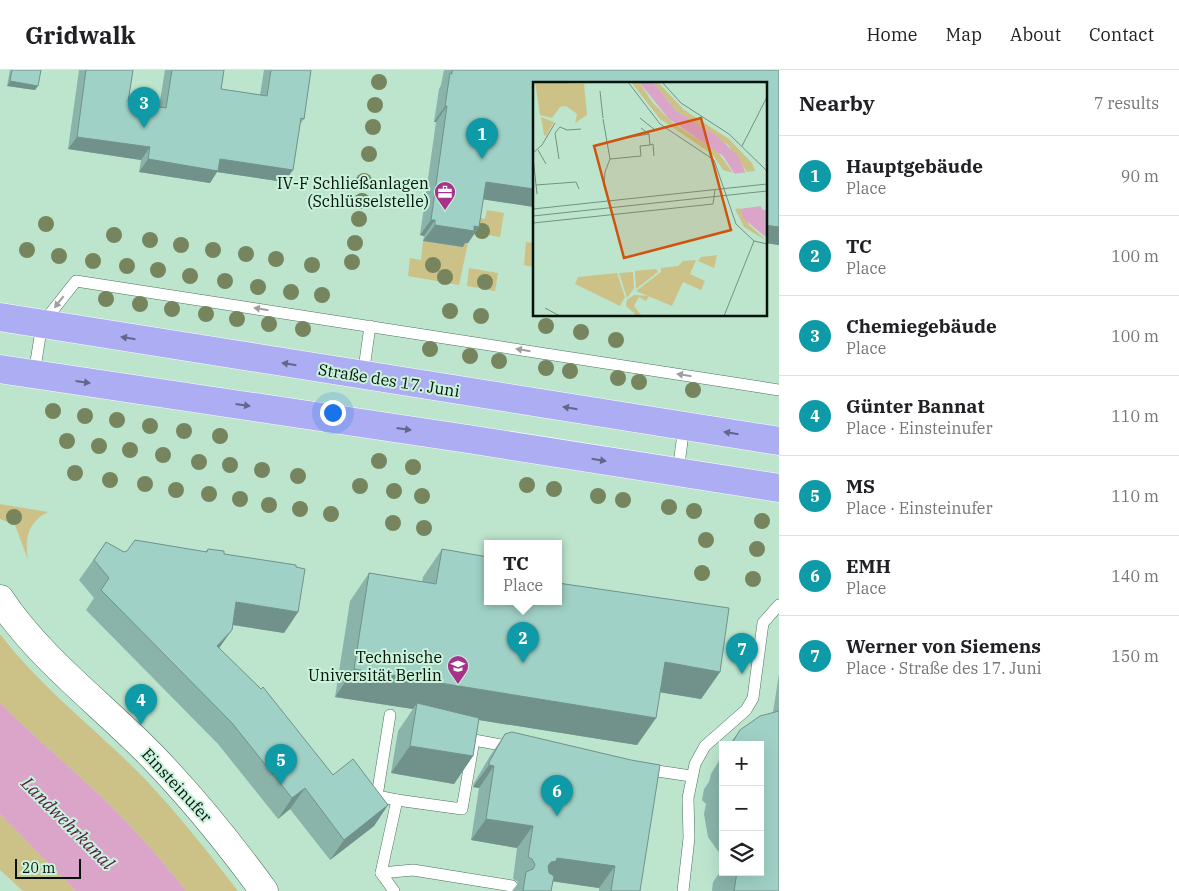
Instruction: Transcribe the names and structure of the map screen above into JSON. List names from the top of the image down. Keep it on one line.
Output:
{"streets":{"main road":["Straße des 17. Juni"],"street":["Einsteinufer"]},"water":["Landwehrkanal"],"places":{"office":["IV-F Schließanlagen (Schlüsselstelle)"],"school or university":["Technische Universität Berlin"]},"scale_bar":"20 m","page":{"header":"Gridwalk","nav":["Home","Map","About","Contact"],"heading":["Nearby","7 results"],"pins":["3","1","2","7","4","5","6"],"list":[{"mark":"1","name":"Hauptgebäude","note":"Place","value":"90 m"},{"mark":"2","name":"TC","note":"Place","value":"100 m"},{"mark":"3","name":"Chemiegebäude","note":"Place","value":"100 m"},{"mark":"4","name":"Günter Bannat","note":"Place · Einsteinufer","value":"110 m"},{"mark":"5","name":"MS","note":"Place · Einsteinufer","value":"110 m"},{"mark":"6","name":"EMH","note":"Place","value":"140 m"},{"mark":"7","name":"Werner von Siemens","note":"Place · Straße des 17. Juni","value":"150 m"}],"popup":["TC","Place"],"map_buttons":["+","−"],"scale":"20 m"}}
